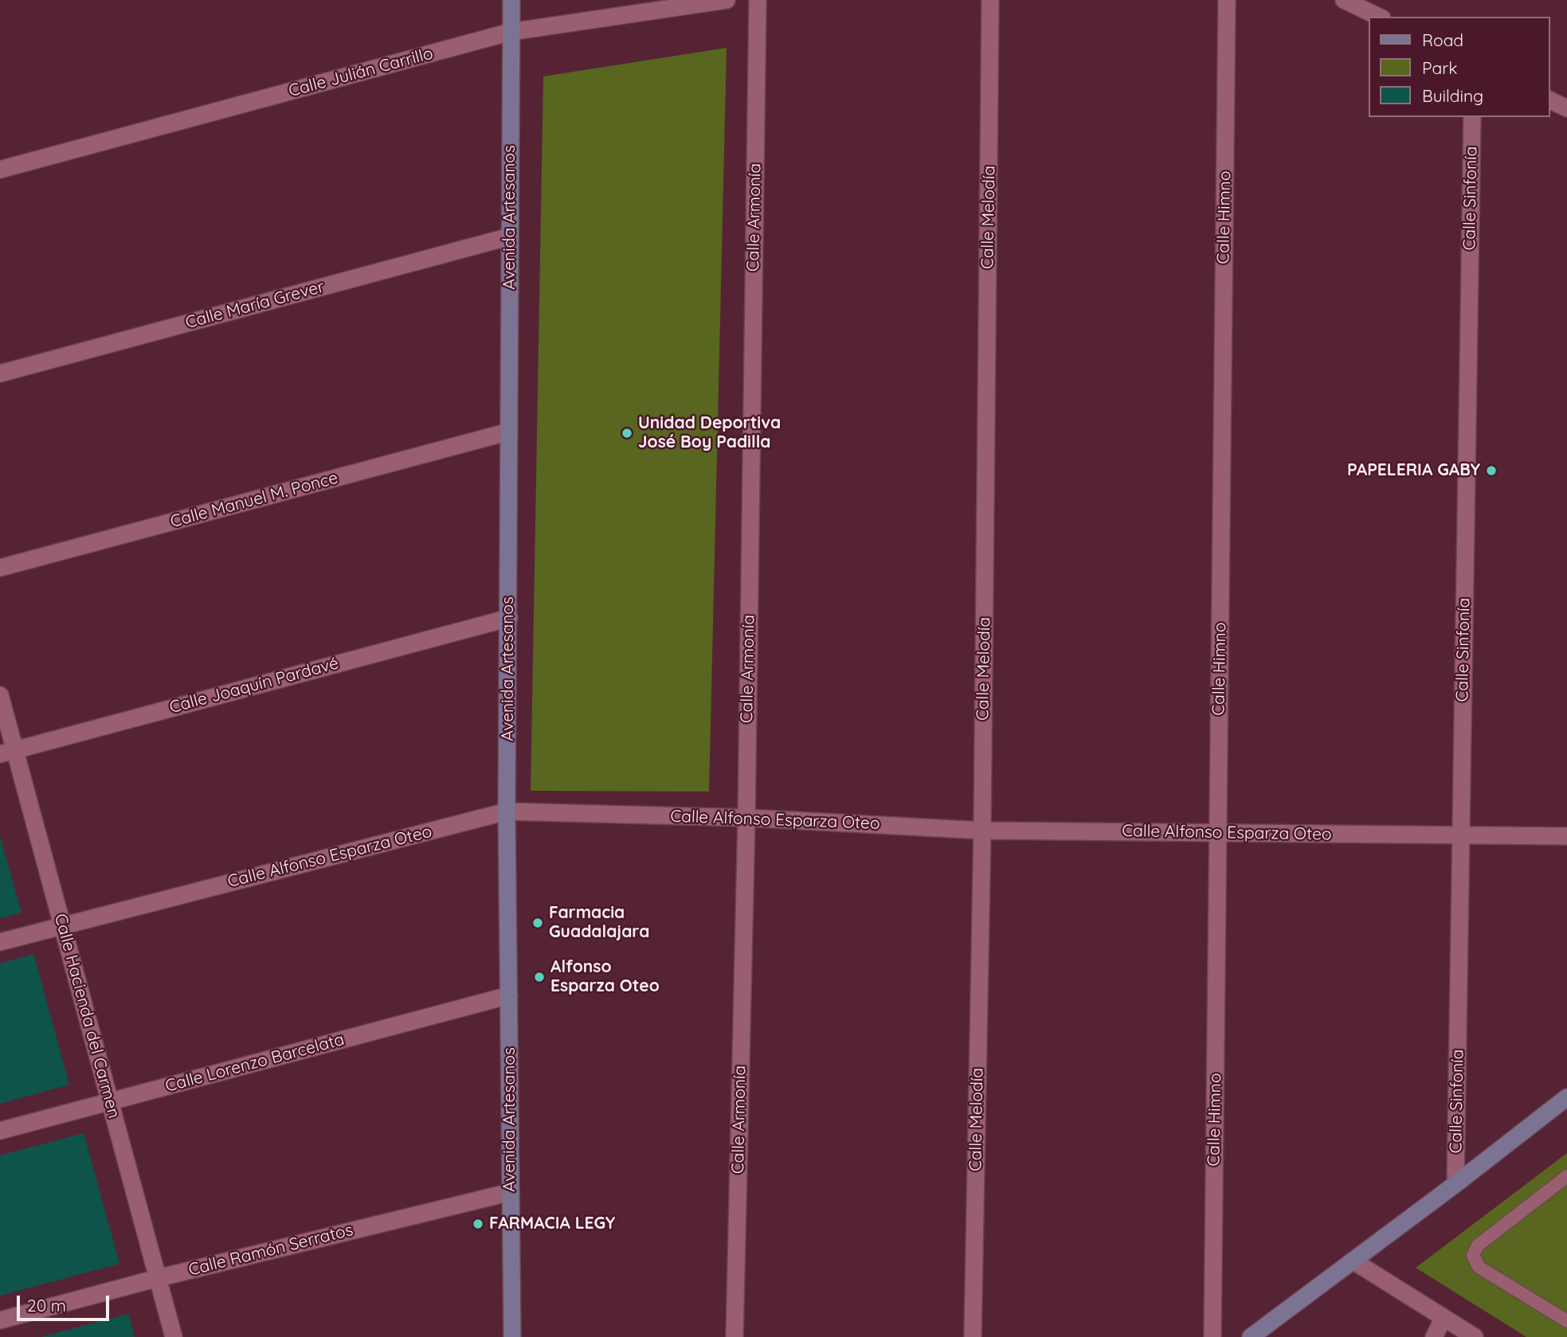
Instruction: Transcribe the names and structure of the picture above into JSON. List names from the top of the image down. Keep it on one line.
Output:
{"streets":{"street":["Calle Julián Carrillo","Calle Sinfonía","Avenida Artesanos","Calle Armonía","Calle Melodía","Calle Himno","Calle María Grever","Calle Manuel M. Ponce","Calle Joaquín Pardavé","Calle Alfonso Esparza Oteo","Calle Hacienda del Carmen","Calle Lorenzo Barcelata","Calle Ramón Serratos"]},"crossings":[["Calle Julián Carrillo","Avenida Artesanos"],["Calle Sinfonía","Calle Alfonso Esparza Oteo"],["Avenida Artesanos","Calle María Grever"],["Avenida Artesanos","Calle Manuel M. Ponce"],["Avenida Artesanos","Calle Joaquín Pardavé"],["Avenida Artesanos","Calle Alfonso Esparza Oteo"],["Avenida Artesanos","Calle Lorenzo Barcelata"],["Avenida Artesanos","Calle Ramón Serratos"],["Calle Armonía","Calle Alfonso Esparza Oteo"],["Calle Melodía","Calle Alfonso Esparza Oteo"],["Calle Himno","Calle Alfonso Esparza Oteo"],["Calle Joaquín Pardavé","Calle Hacienda del Carmen"],["Calle Alfonso Esparza Oteo","Calle Hacienda del Carmen"],["Calle Hacienda del Carmen","Calle Lorenzo Barcelata"],["Calle Hacienda del Carmen","Calle Ramón Serratos"]],"places":["Unidad Deportiva José Boy Padilla","PAPELERIA GABY","Farmacia Guadalajara","Alfonso Esparza Oteo","FARMACIA LEGY"],"legend":["Road","Park","Building"],"scale_bar":"20 m"}
